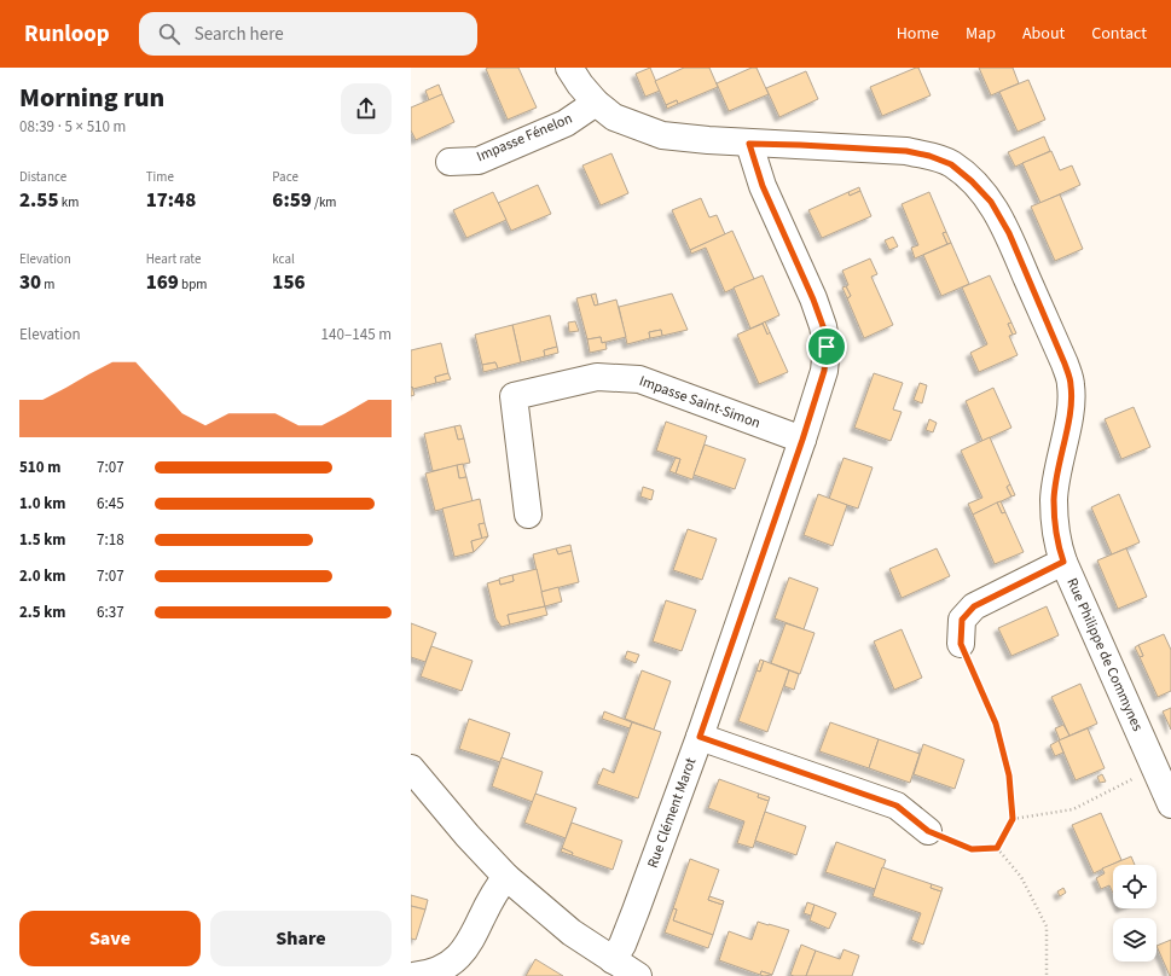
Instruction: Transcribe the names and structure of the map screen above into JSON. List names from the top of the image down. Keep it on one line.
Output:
{"streets":{"street":["Impasse Fénelon","Impasse Saint-Simon","Rue Philippe de Commynes","Rue Clément Marot"]},"crossings":[["Impasse Fénelon","Rue Philippe de Commynes"],["Impasse Saint-Simon","Rue Clément Marot"],["Rue Philippe de Commynes","Rue Clément Marot"]],"page":{"header":"Runloop","search":"Search here","nav":["Home","Map","About","Contact"],"heading":["Morning run","08:39 · 5 × 510 m"],"stats":[["Distance","2.55 km"],["Time","17:48"],["Pace","6:59 /km"],["Elevation","30 m"],["Heart rate","169 bpm"],["kcal","156"]],"chart":["Elevation","140–145 m"],"list":[{"name":"510 m","note":"7:07"},{"name":"1.0 km","note":"6:45"},{"name":"1.5 km","note":"7:18"},{"name":"2.0 km","note":"7:07"},{"name":"2.5 km","note":"6:37"}],"buttons":["Save","Share"]}}
